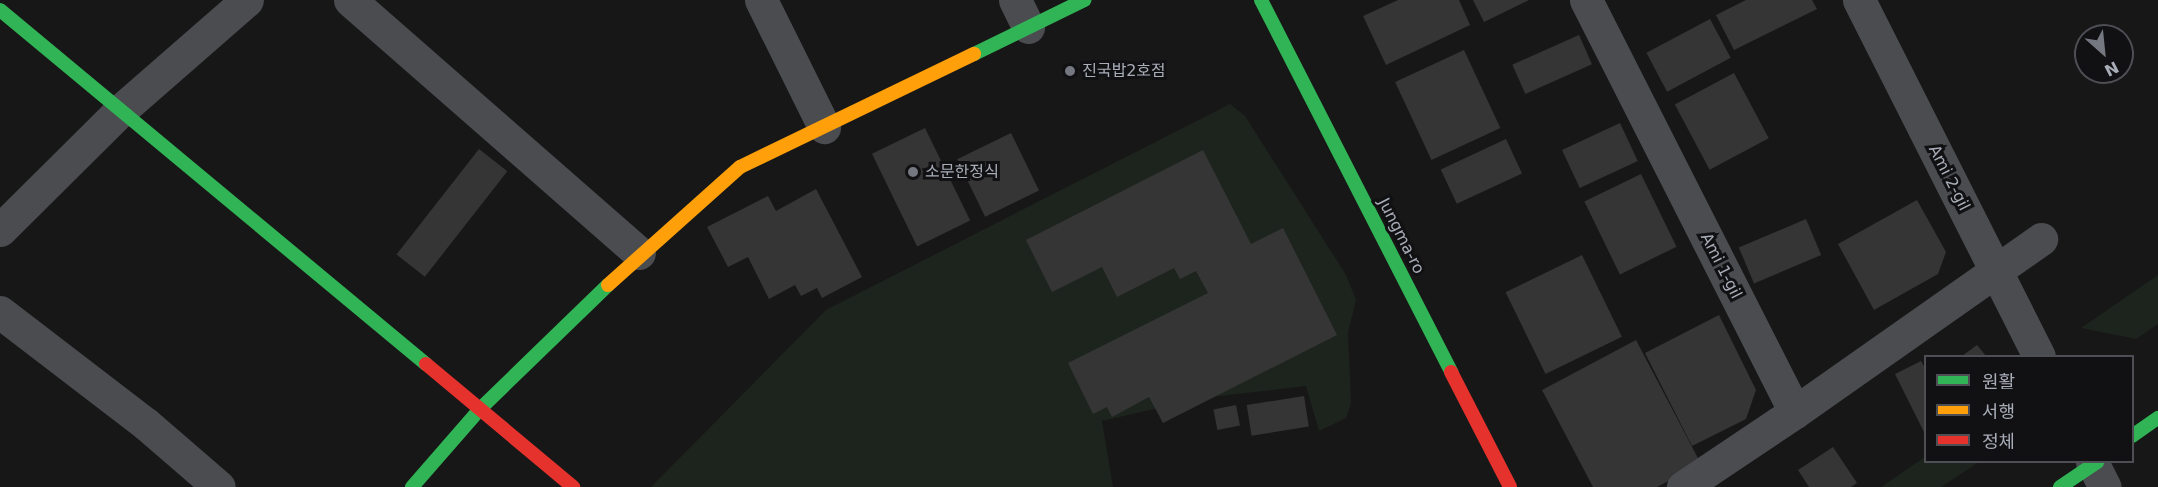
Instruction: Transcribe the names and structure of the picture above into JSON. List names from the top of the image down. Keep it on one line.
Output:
{"streets":{"street":["Ami 2-gil","Jungma-ro","Ami 1-gil"]},"places":["진국밥2호점","소문한정식"],"legend":["원활","서행","정체"],"north":"bottom right"}
